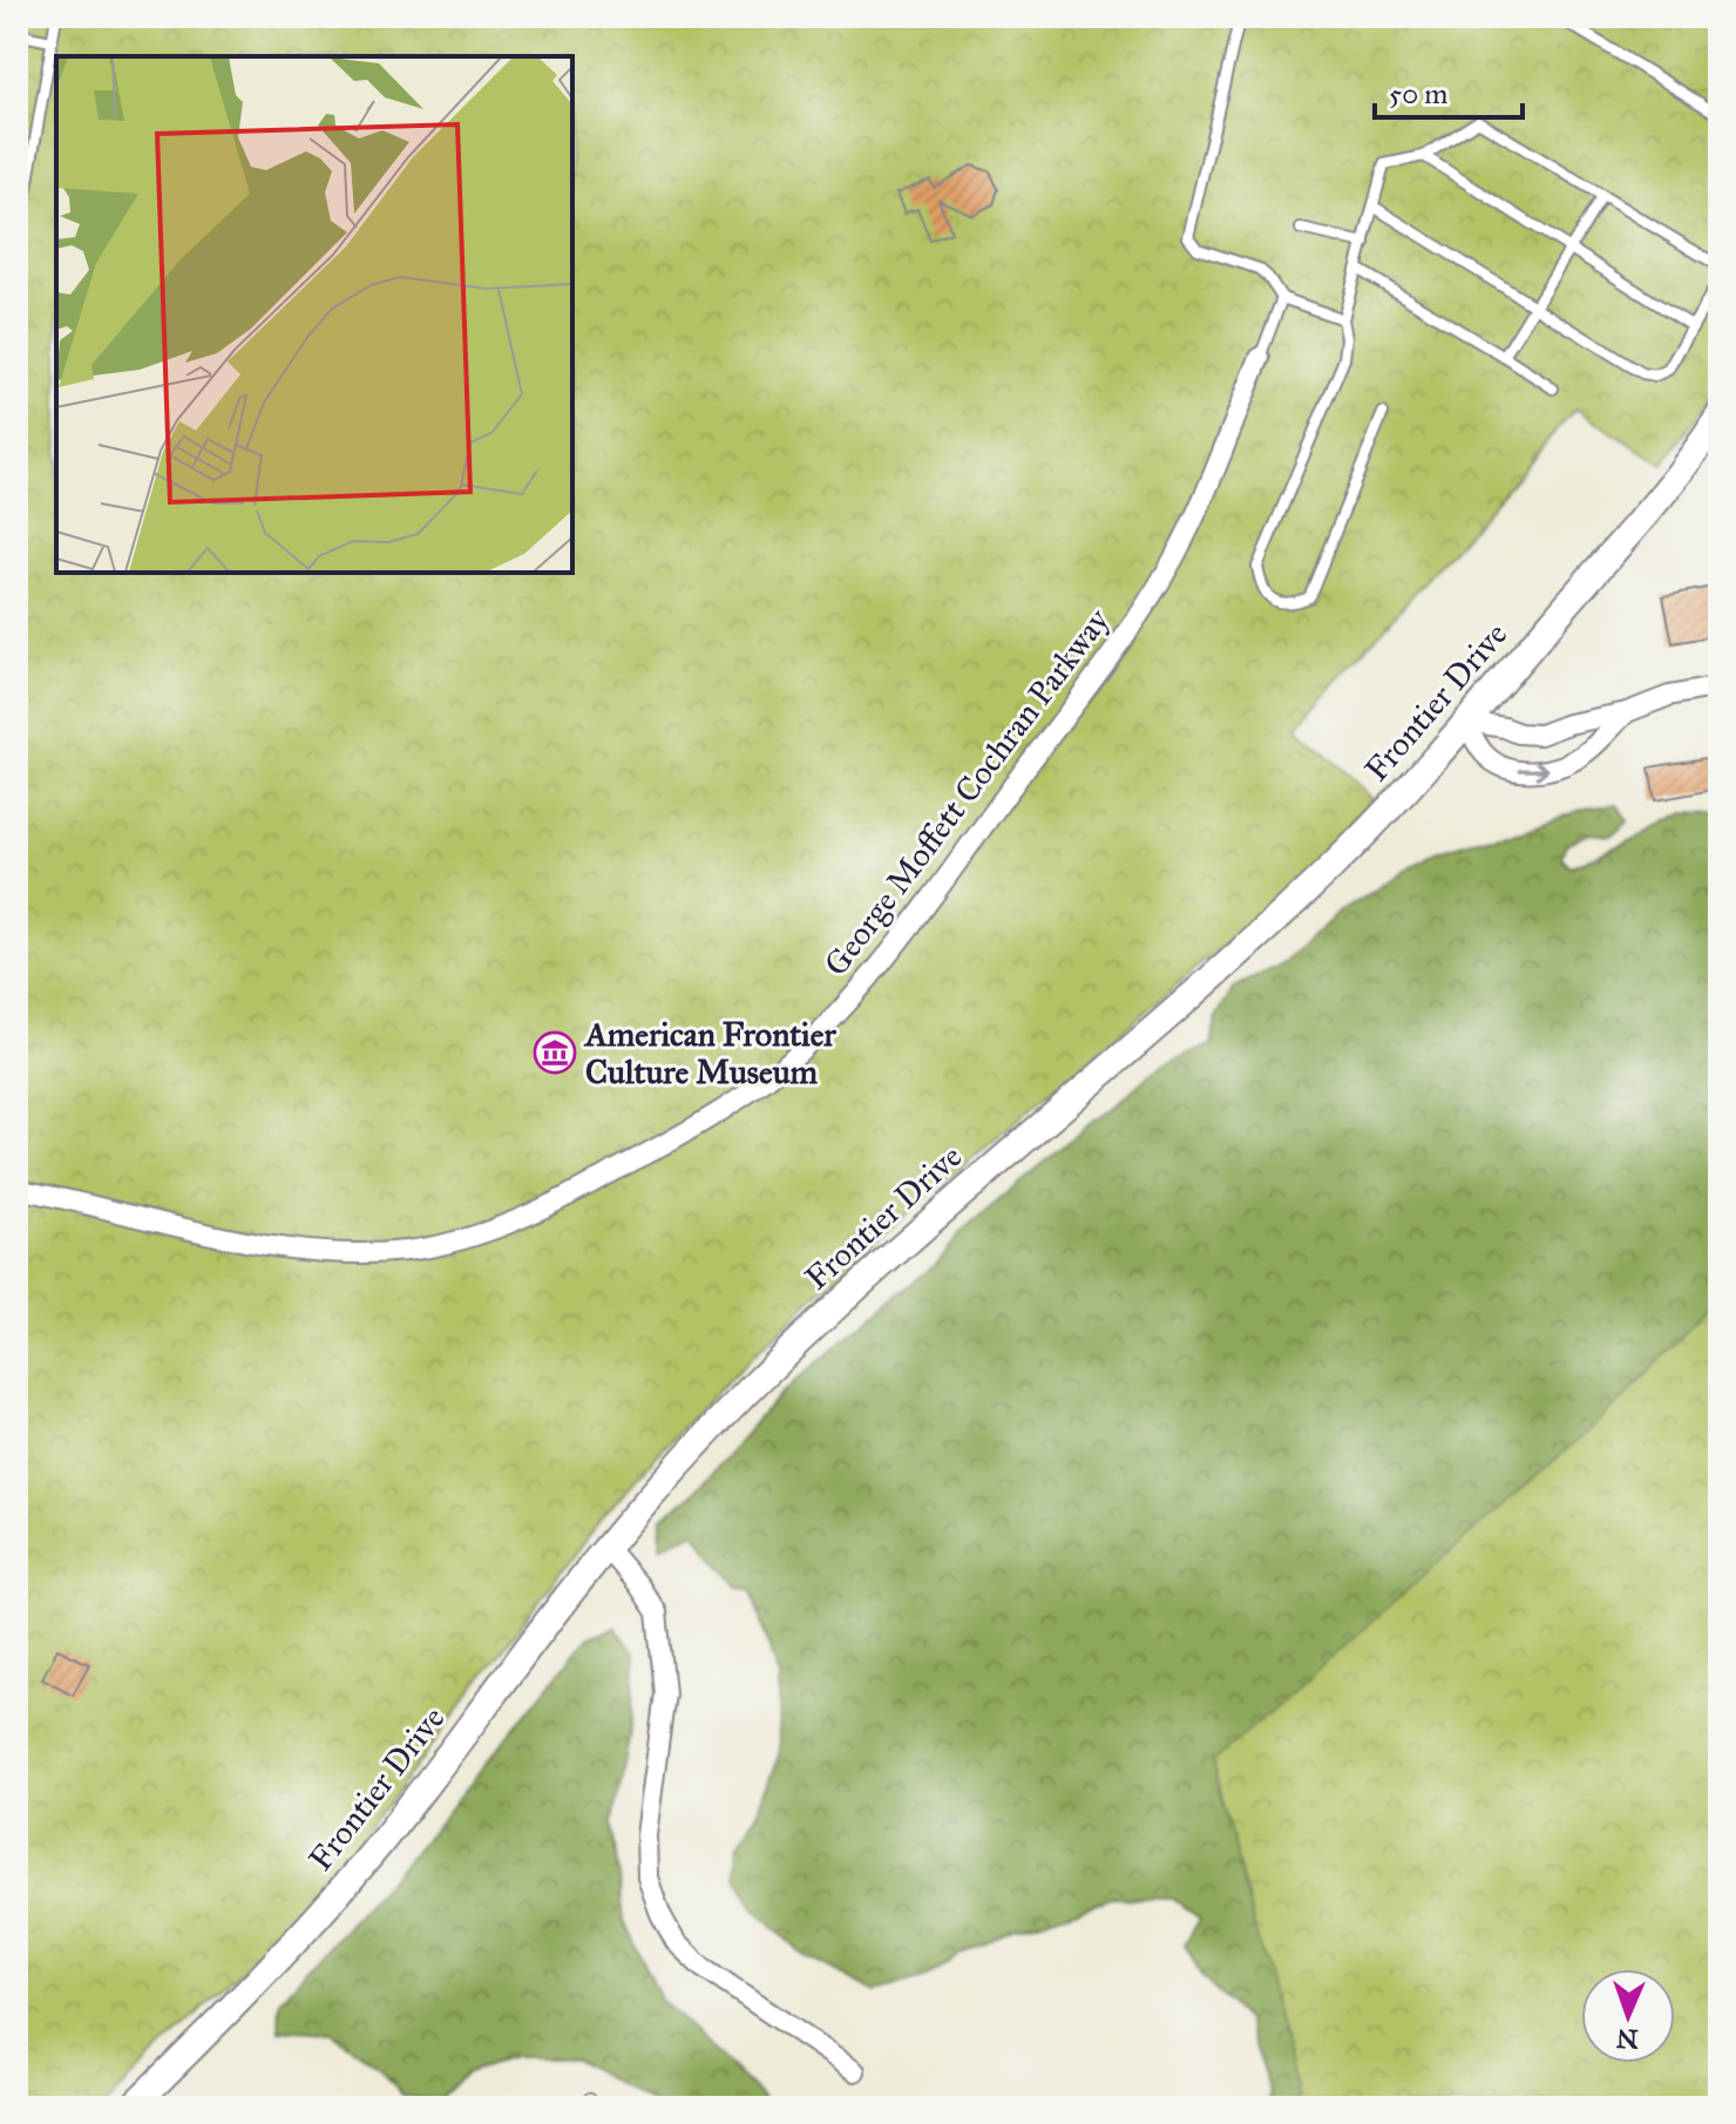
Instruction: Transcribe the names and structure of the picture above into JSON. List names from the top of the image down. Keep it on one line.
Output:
{"streets":{"street":["Frontier Drive","George Moffett Cochran Parkway"]},"places":{"museum":["American Frontier Culture Museum"]},"scale_bar":"50 m","north":"bottom"}
